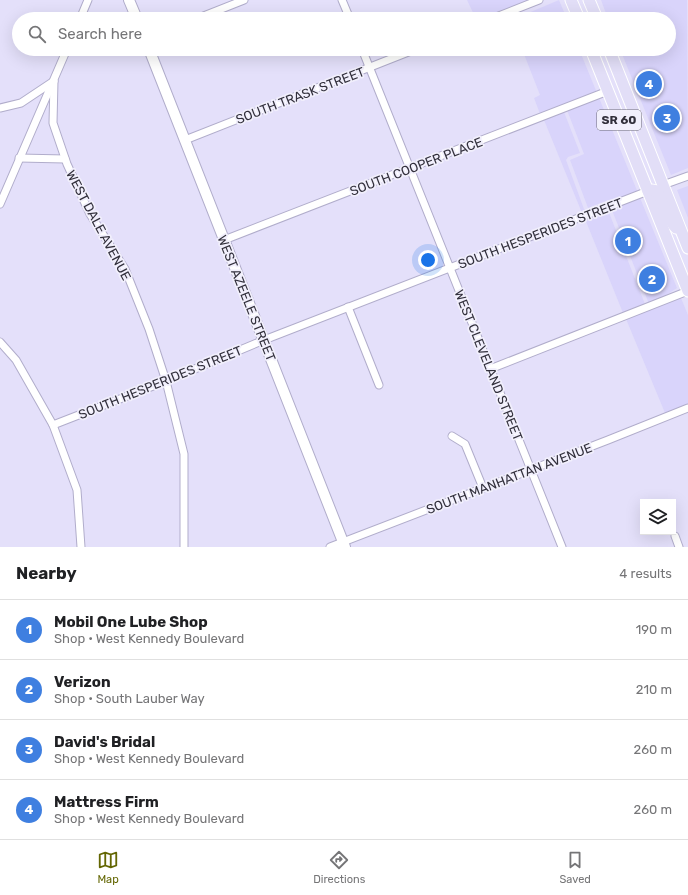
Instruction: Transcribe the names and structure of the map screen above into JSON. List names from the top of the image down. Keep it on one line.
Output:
{"streets":{"main road":["SR 60"],"street":["SOUTH TRASK STREET","SOUTH COOPER PLACE","WEST DALE AVENUE","SOUTH HESPERIDES STREET","WEST AZEELE STREET","WEST CLEVELAND STREET","SOUTH MANHATTAN AVENUE"]},"crossings":[["SOUTH TRASK STREET","WEST AZEELE STREET"],["SOUTH TRASK STREET","WEST CLEVELAND STREET"],["SR 60","SOUTH COOPER PLACE"],["SR 60","SOUTH HESPERIDES STREET"],["SOUTH COOPER PLACE","WEST AZEELE STREET"],["SOUTH COOPER PLACE","WEST CLEVELAND STREET"],["WEST DALE AVENUE","SOUTH HESPERIDES STREET"],["SOUTH HESPERIDES STREET","WEST AZEELE STREET"],["SOUTH HESPERIDES STREET","WEST CLEVELAND STREET"],["WEST AZEELE STREET","SOUTH MANHATTAN AVENUE"],["WEST CLEVELAND STREET","SOUTH MANHATTAN AVENUE"]],"page":{"search":"Search here","pins":["4","3","1","2"],"heading":["Nearby","4 results"],"list":[{"mark":"1","name":"Mobil One Lube Shop","note":"Shop · West Kennedy Boulevard","value":"190 m"},{"mark":"2","name":"Verizon","note":"Shop · South Lauber Way","value":"210 m"},{"mark":"3","name":"David's Bridal","note":"Shop · West Kennedy Boulevard","value":"260 m"},{"mark":"4","name":"Mattress Firm","note":"Shop · West Kennedy Boulevard","value":"260 m"}],"nav":["Map","Directions","Saved"]}}
